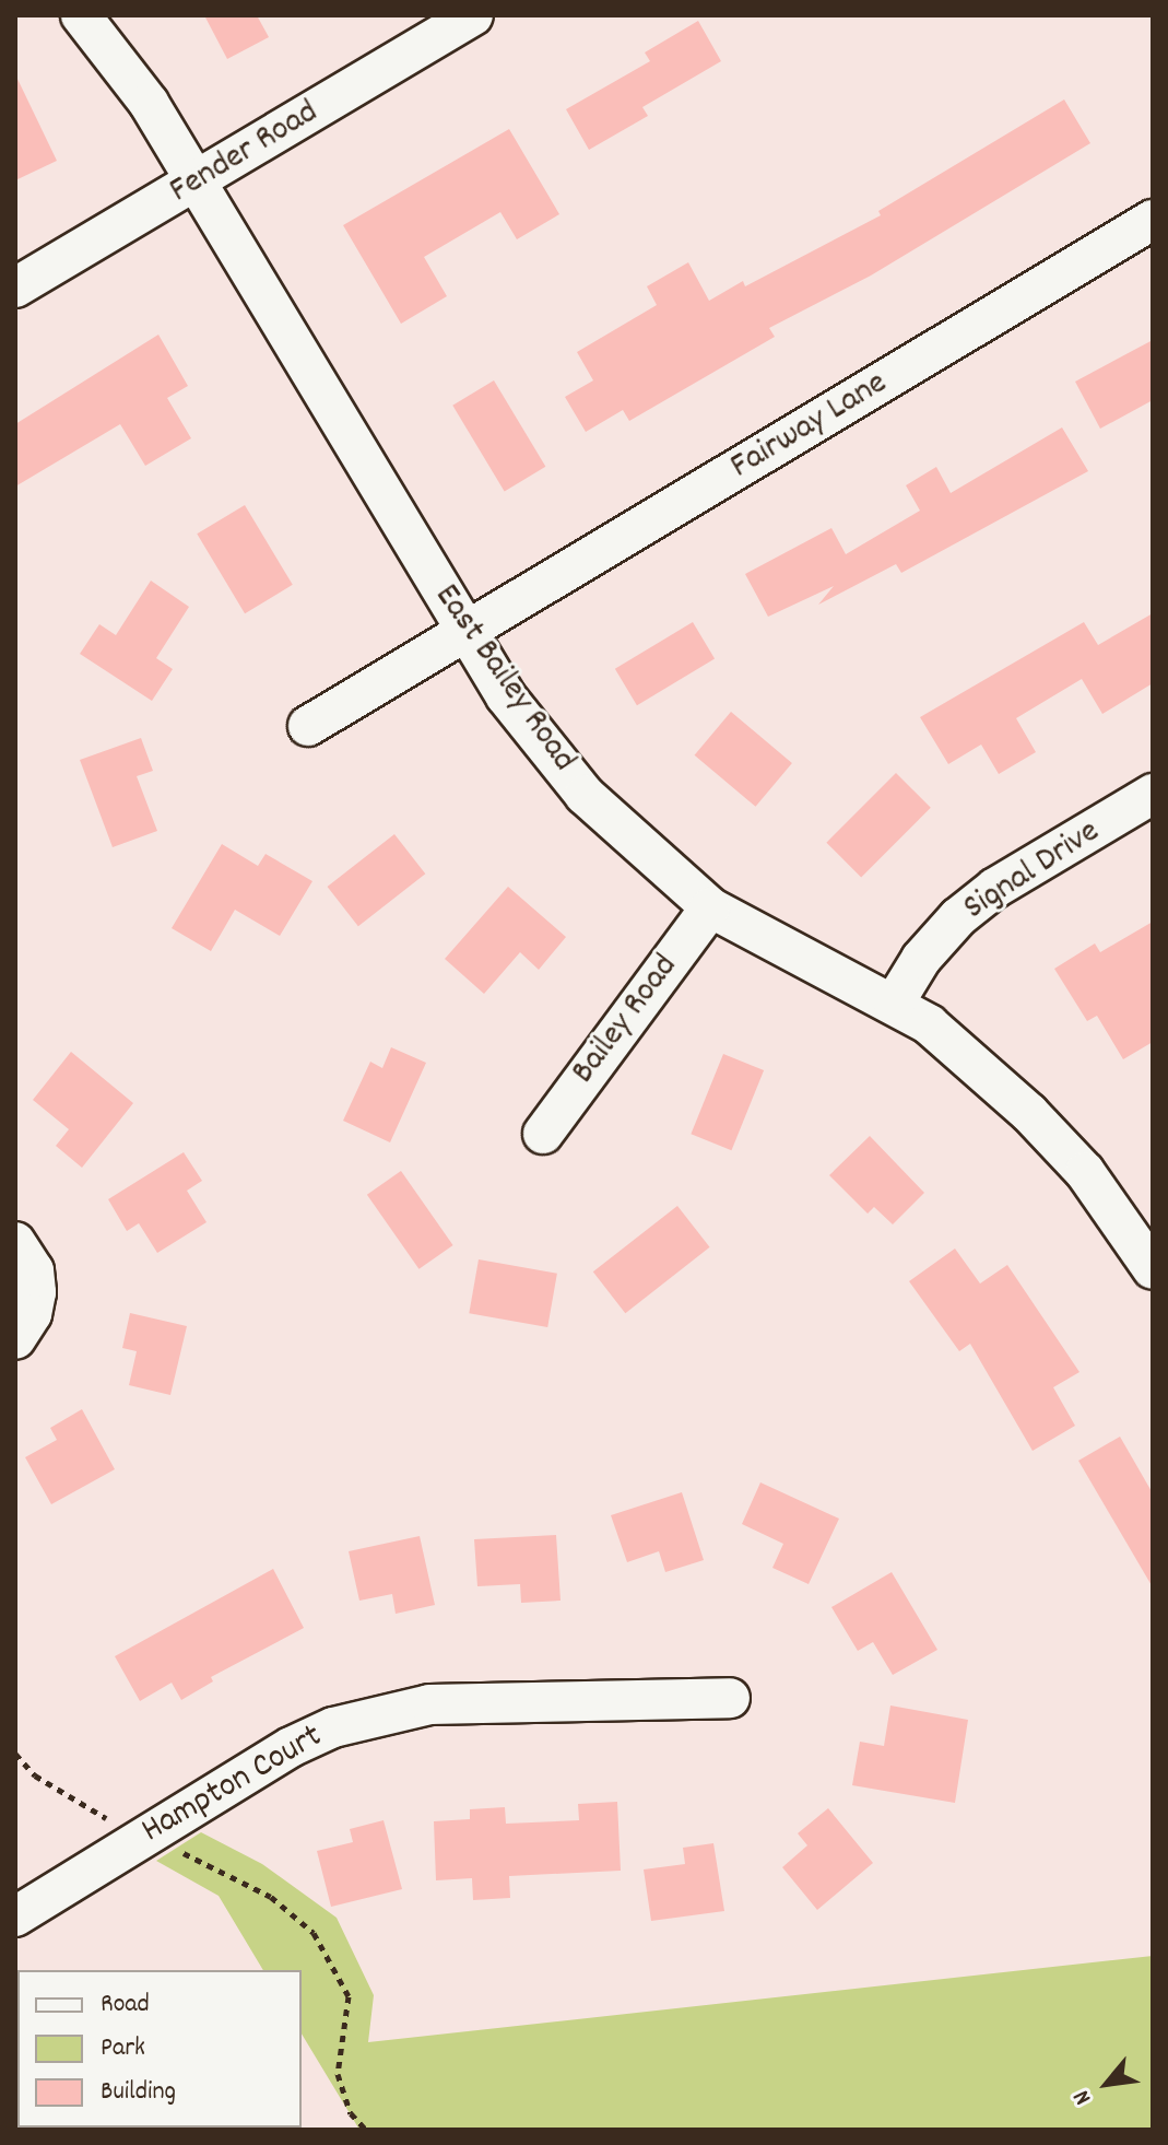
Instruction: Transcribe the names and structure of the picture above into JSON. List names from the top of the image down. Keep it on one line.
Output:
{"streets":{"street":["Fender Road","Fairway Lane","East Bailey Road","Signal Drive","Bailey Road","Hampton Court"]},"crossings":[["Fender Road","East Bailey Road"],["Fairway Lane","East Bailey Road"],["East Bailey Road","Signal Drive"],["East Bailey Road","Bailey Road"]],"legend":["Road","Park","Building"],"north":"bottom left"}
